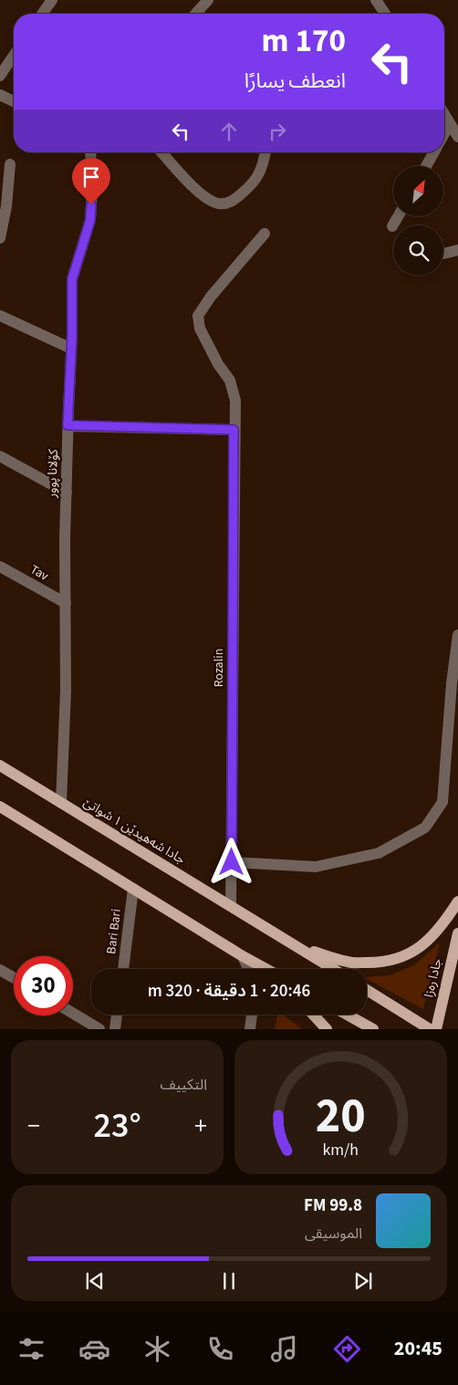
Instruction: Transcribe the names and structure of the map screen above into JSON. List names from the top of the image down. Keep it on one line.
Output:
{"streets":{"main road":["جادا شەهیدێن ١ شواتێ","جادا ره‌زا"],"street":["کۆلانا پوور","Tav","Rozalin","Bari Bari"]},"crossings":[["کۆلانا پوور","Tav"],["کۆلانا پوور","جادا شەهیدێن ١ شواتێ"],["Rozalin","جادا شەهیدێن ١ شواتێ"]],"north":"top right","page":{"turn":["170 m","انعطف يسارًا"],"limit":"30","trip":"20:46 · 1 دقيقة · 320 m","tile":"التكييف","heat":["−","23°","+"],"song":["99.8 FM","الموسيقى"],"tabs":"20:45","gauge":["20","km/h"]}}
